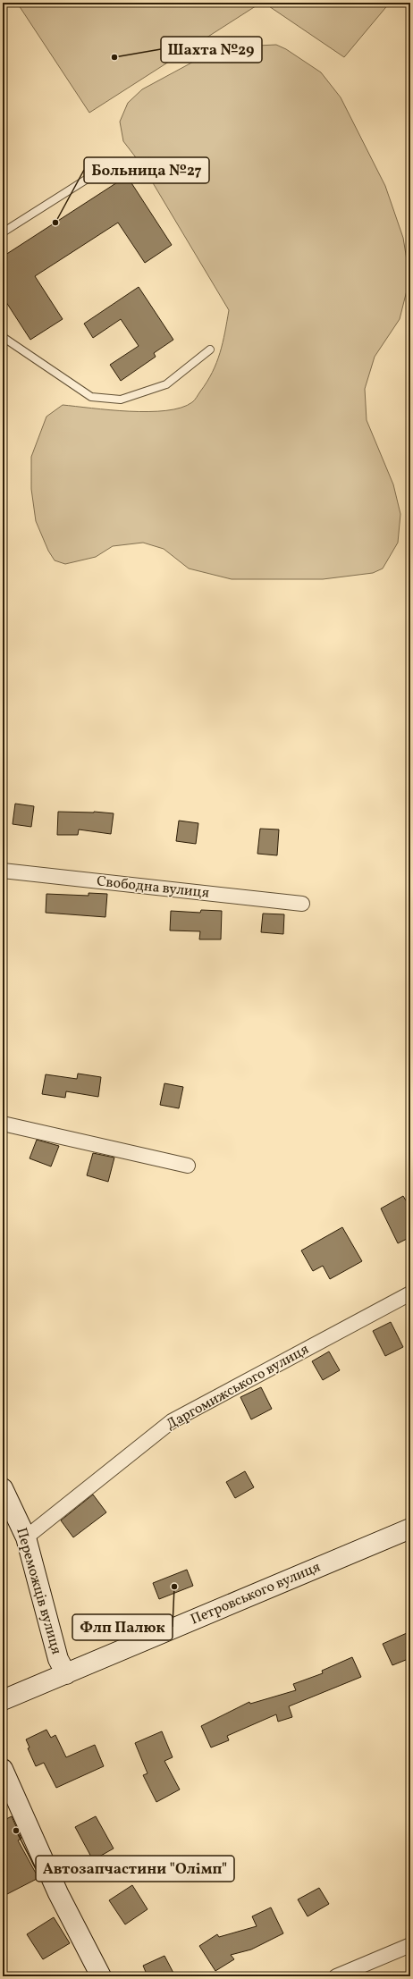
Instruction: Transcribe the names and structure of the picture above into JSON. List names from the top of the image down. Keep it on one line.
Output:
{"streets":{"main road":["Переможців вулиця","Петровського вулиця"],"street":["Свободна вулиця","Даргомижського вулиця"]},"crossings":[["Даргомижського вулиця","Переможців вулиця"],["Переможців вулиця","Петровського вулиця"]],"places":["Шахта №29","Больница №27","Флп Палюк","Автозапчастини \"Олімп\""]}
